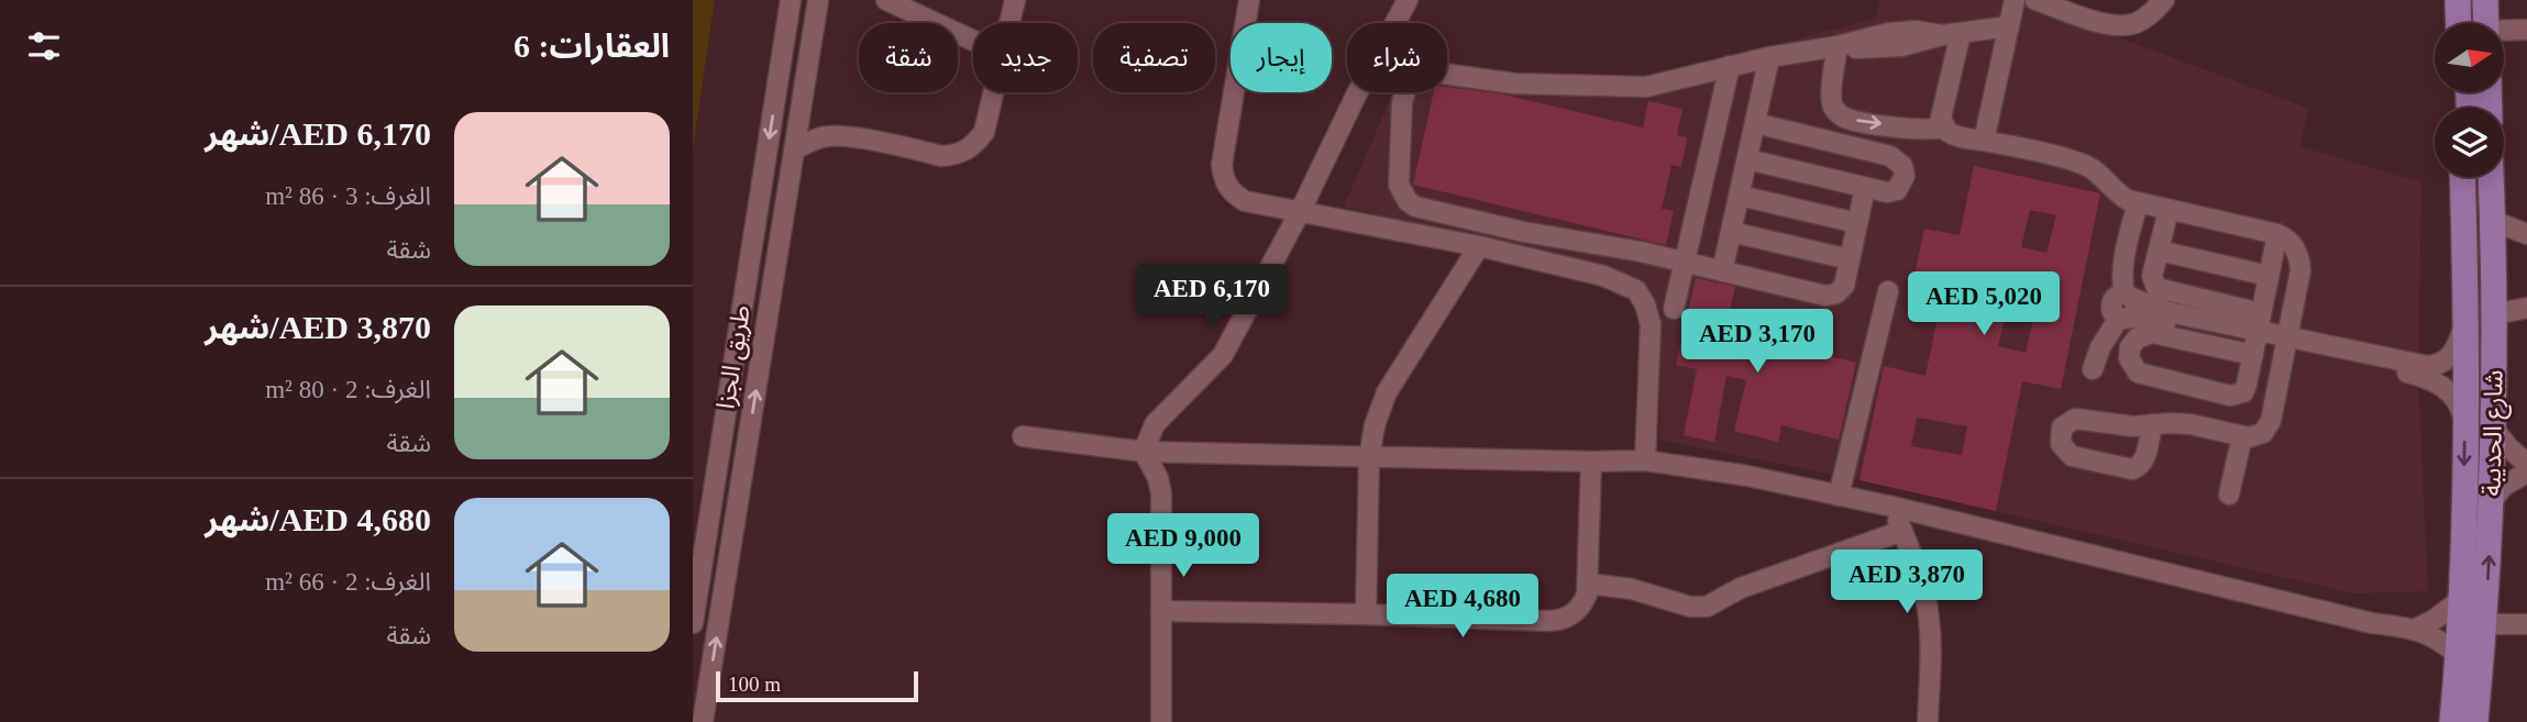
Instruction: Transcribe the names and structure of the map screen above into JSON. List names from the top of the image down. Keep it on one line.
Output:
{"streets":{"main road":["شارع الحديبة"],"street":["طريق الجزا"]},"scale_bar":"100 m","north":"right","page":{"heading":"العقارات: 6","chip":["شراء","إيجار","تصفية","جديد","شقة"],"list":[{"name":"AED 6,170/شهر","note":"الغرف: 3 · 86 m² · شقة"},{"name":"AED 3,870/شهر","note":"الغرف: 2 · 80 m² · شقة"},{"name":"AED 4,680/شهر","note":"الغرف: 2 · 66 m² · شقة"}],"price":["AED 6,170","AED 5,020","AED 3,170","AED 9,000","AED 3,870","AED 4,680"],"scale":"100 m"}}
